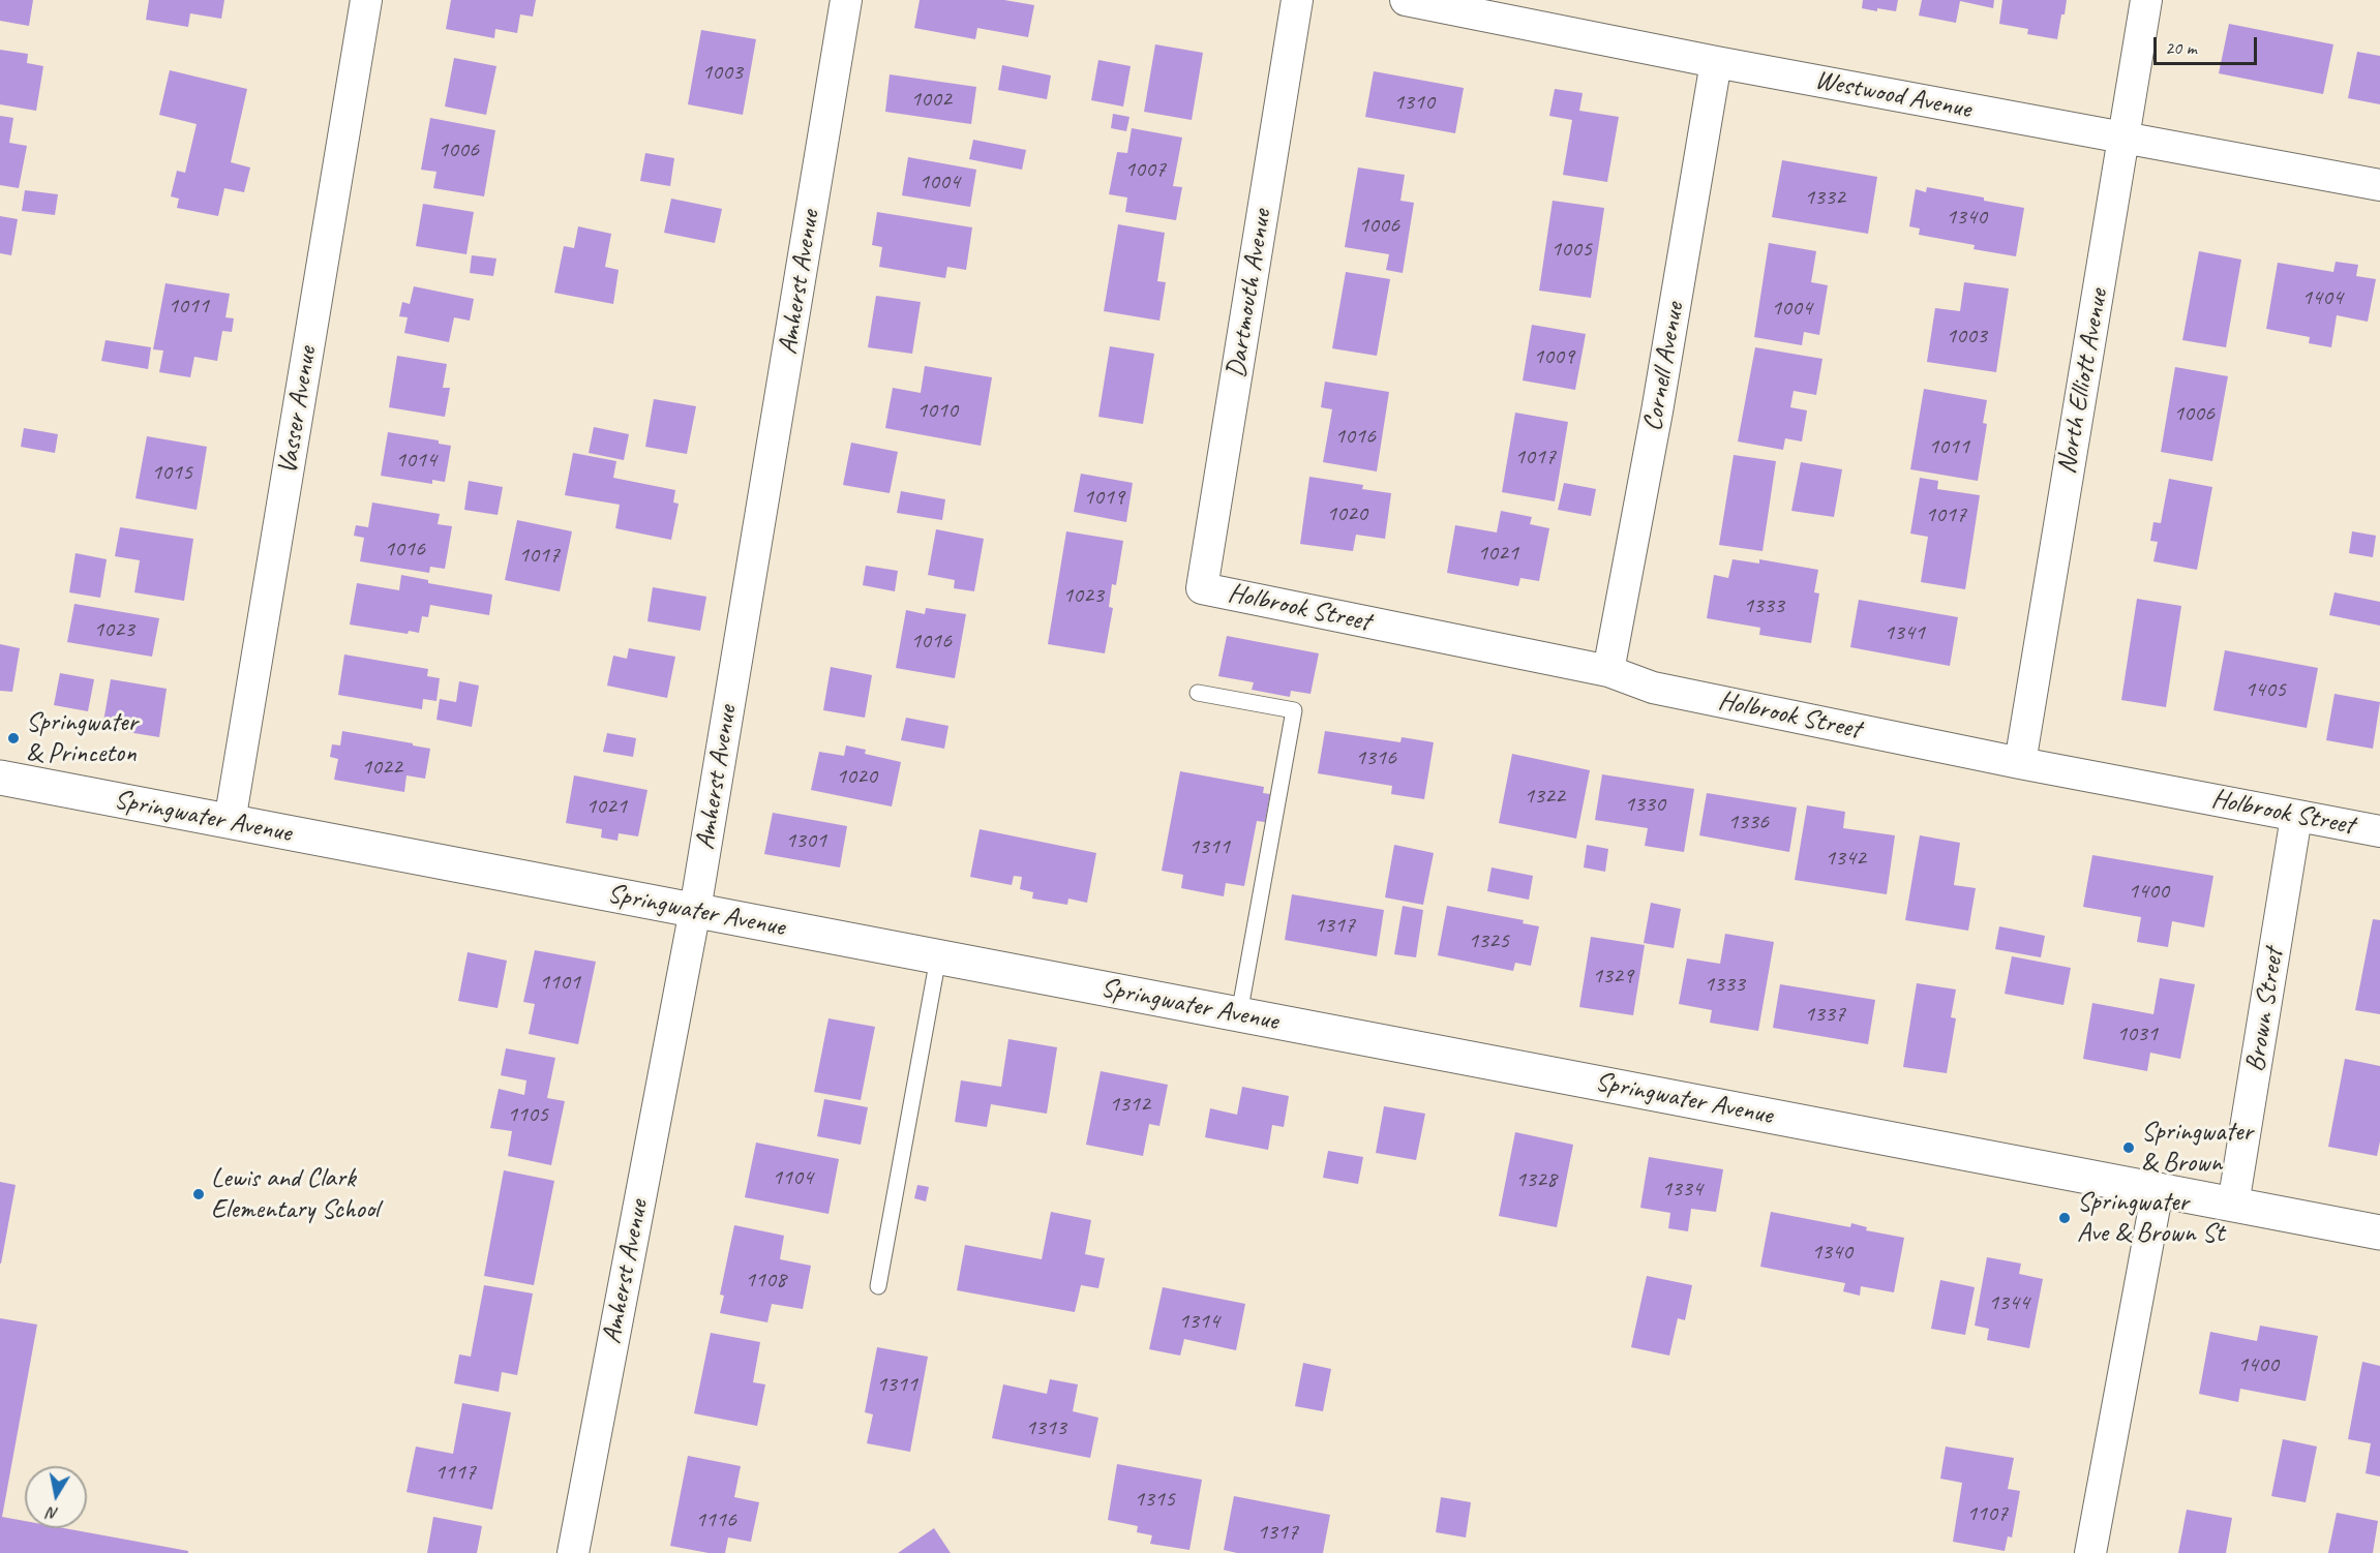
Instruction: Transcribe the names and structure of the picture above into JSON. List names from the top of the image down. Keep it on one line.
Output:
{"streets":{"street":["Westwood Avenue","Amherst Avenue","Dartmouth Avenue","Cornell Avenue","North Elliott Avenue","Vasser Avenue","Holbrook Street","Springwater Avenue","Brown Street"]},"crossings":[["Westwood Avenue","Cornell Avenue"],["Westwood Avenue","North Elliott Avenue"],["Amherst Avenue","Springwater Avenue"],["Dartmouth Avenue","Holbrook Street"],["Cornell Avenue","Holbrook Street"],["North Elliott Avenue","Holbrook Street"],["Vasser Avenue","Springwater Avenue"],["Holbrook Street","Brown Street"],["Springwater Avenue","Brown Street"]],"places":["Springwater & Princeton","Springwater & Brown","Lewis and Clark Elementary School","Springwater Ave & Brown St"],"house_numbers":["1003","1002","1310","1006","1007","1004","1332","1340","1006","1005","1404","1011","1004","1003","1009","1010","1006","1016","1011","1017","1014","1015","1019","1020","1017","1016","1021","1017","1023","1333","1023","1341","1016","1405","1316","1022","1020","1322","1330","1021","1336","1301","1311","1342","1400","1317","1325","1329","1101","1333","1337","1031","1312","1105","1104","1328","1334","1340","1108","1344","1314","1400","1311","1313","1117","1315","1107","1116","1317"],"scale_bar":"20 m","north":"bottom"}
